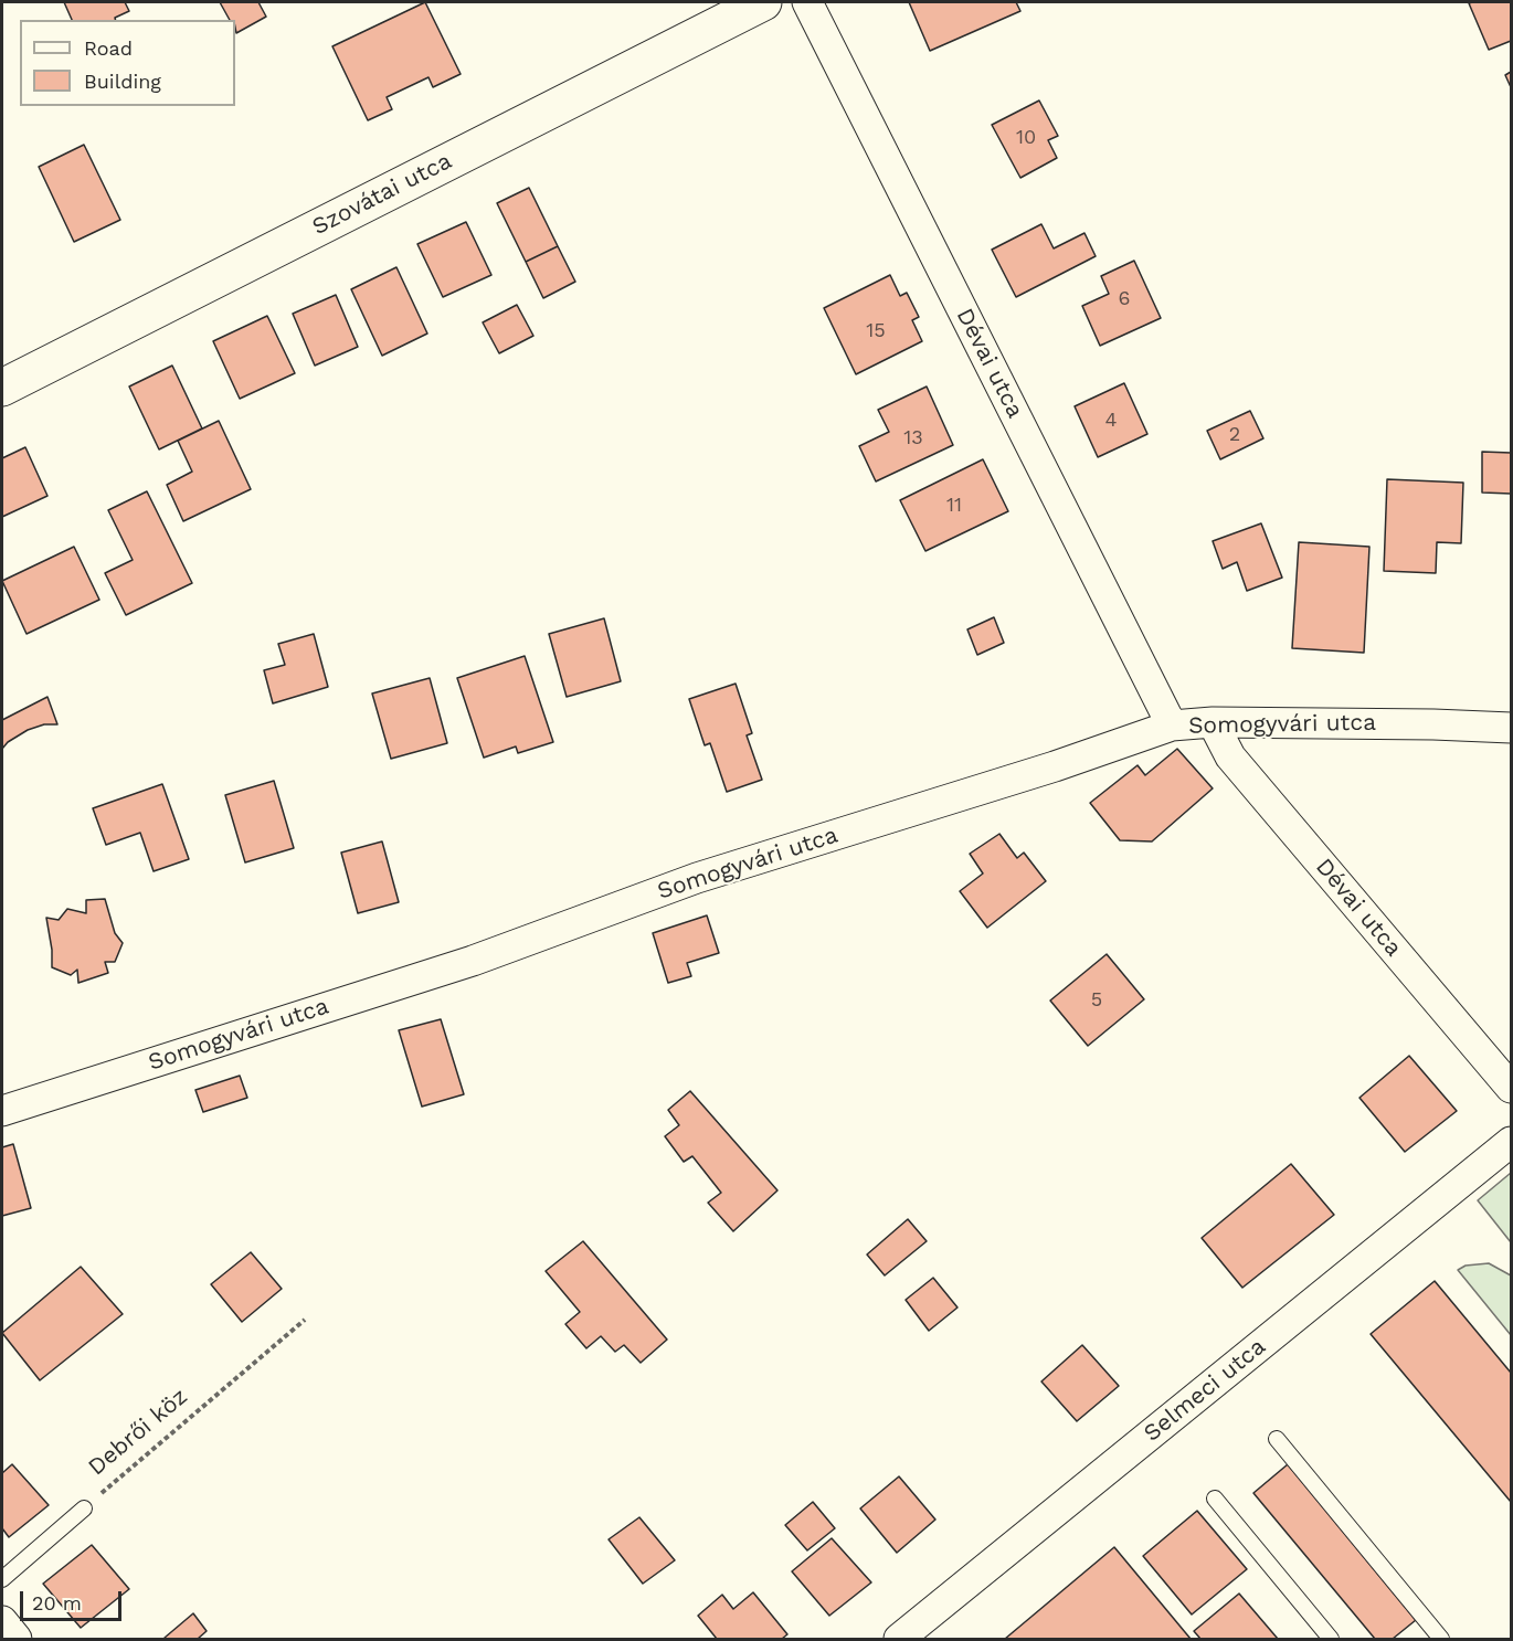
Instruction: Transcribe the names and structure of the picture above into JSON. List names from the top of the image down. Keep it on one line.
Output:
{"streets":{"street":["Szovátai utca","Dévai utca","Somogyvári utca","Selmeci utca"],"lane":["Debrői köz"]},"crossings":[["Dévai utca","Somogyvári utca"]],"house_numbers":["10","6","15","4","2","13","11","5"],"legend":["Road","Building"],"scale_bar":"20 m"}
